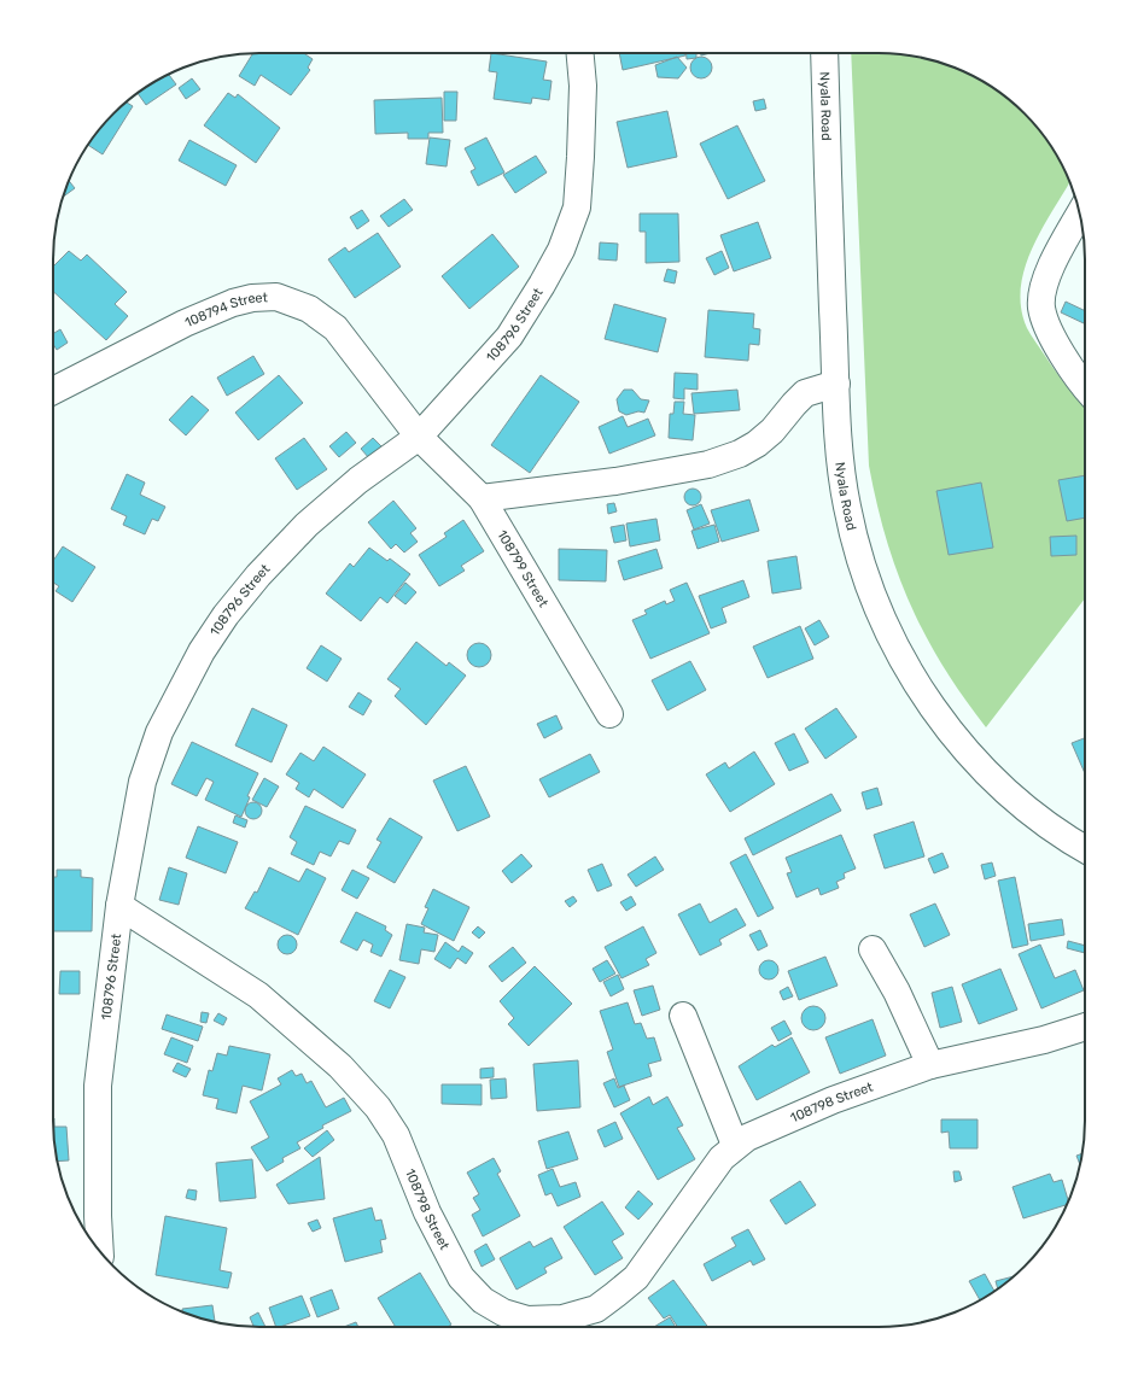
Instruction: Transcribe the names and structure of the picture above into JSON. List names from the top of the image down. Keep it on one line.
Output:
{"streets":{"street":["Nyala Road","108794 Street","108796 Street","108799 Street","108798 Street"]},"crossings":[["108794 Street","108796 Street"],["108794 Street","108799 Street"],["108796 Street","108799 Street"],["108796 Street","108798 Street"]]}
